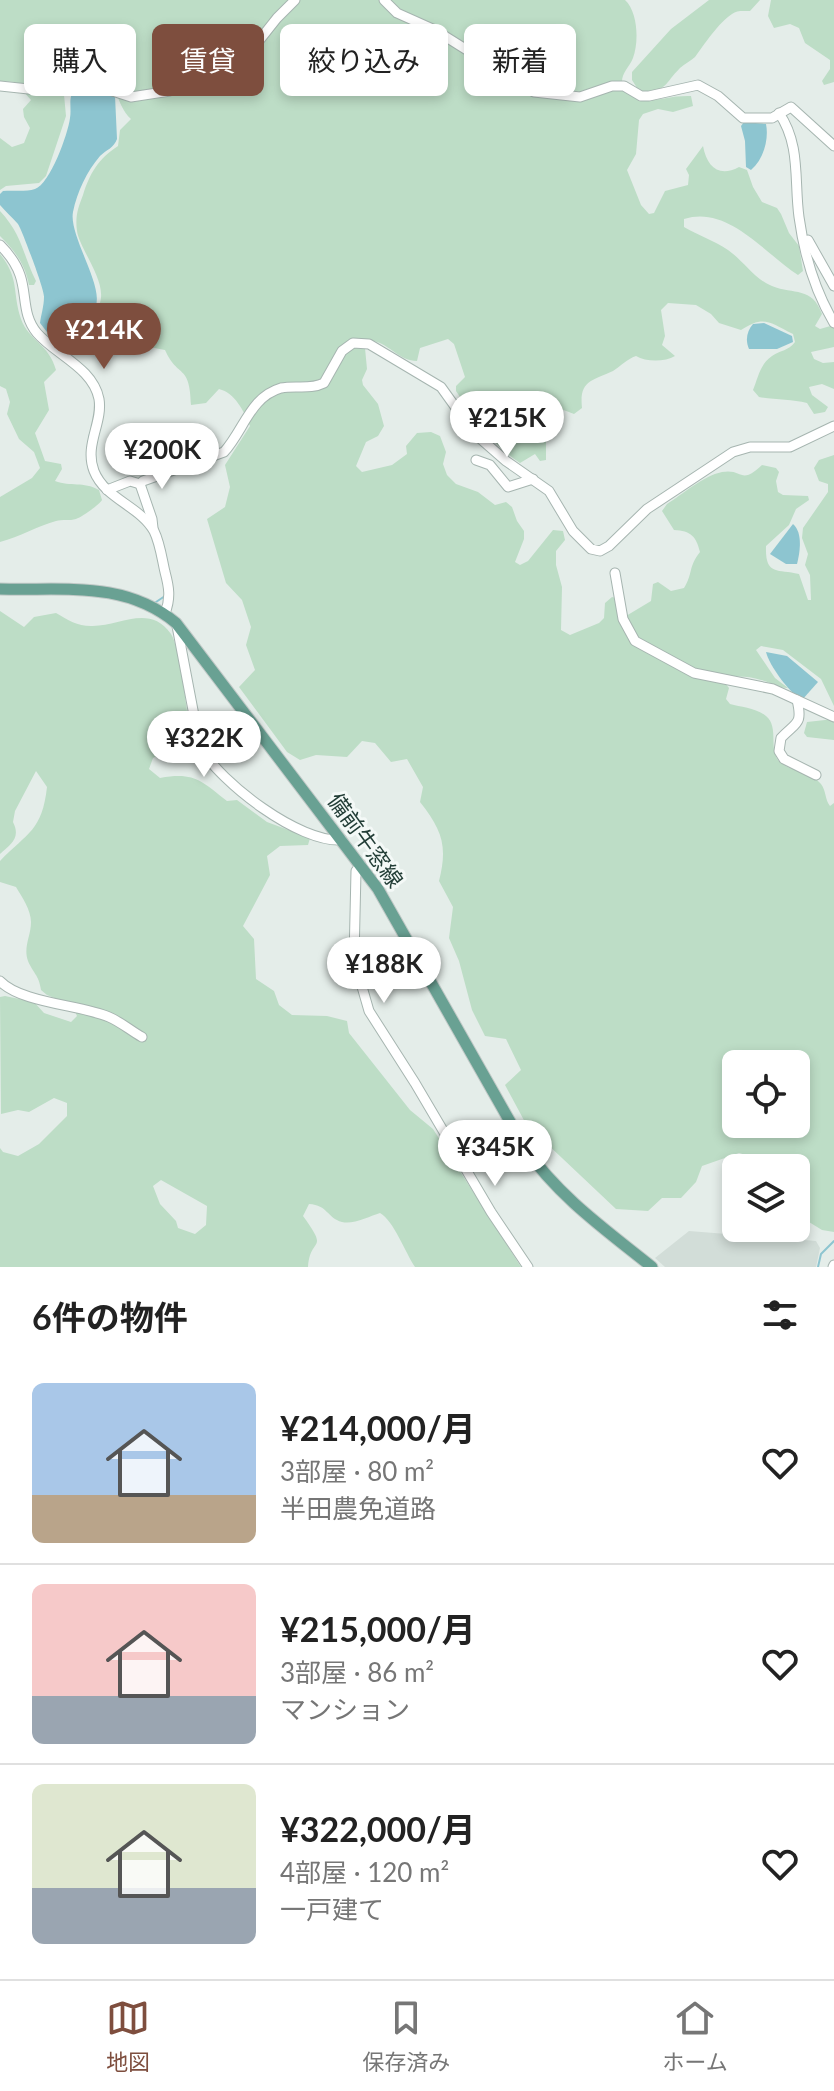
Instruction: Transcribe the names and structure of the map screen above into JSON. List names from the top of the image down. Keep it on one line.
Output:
{"streets":{"main road":["備前牛窓線"]},"page":{"chip":["購入","賃貸","絞り込み","新着"],"price":["¥214K","¥215K","¥200K","¥322K","¥188K","¥345K"],"heading":"6件の物件","list":[{"name":"¥214,000/月","note":"3部屋 · 80 m² · 半田農免道路"},{"name":"¥215,000/月","note":"3部屋 · 86 m² · マンション"},{"name":"¥322,000/月","note":"4部屋 · 120 m² · 一戸建て"}],"tabs":["地図","保存済み","ホーム"]}}
